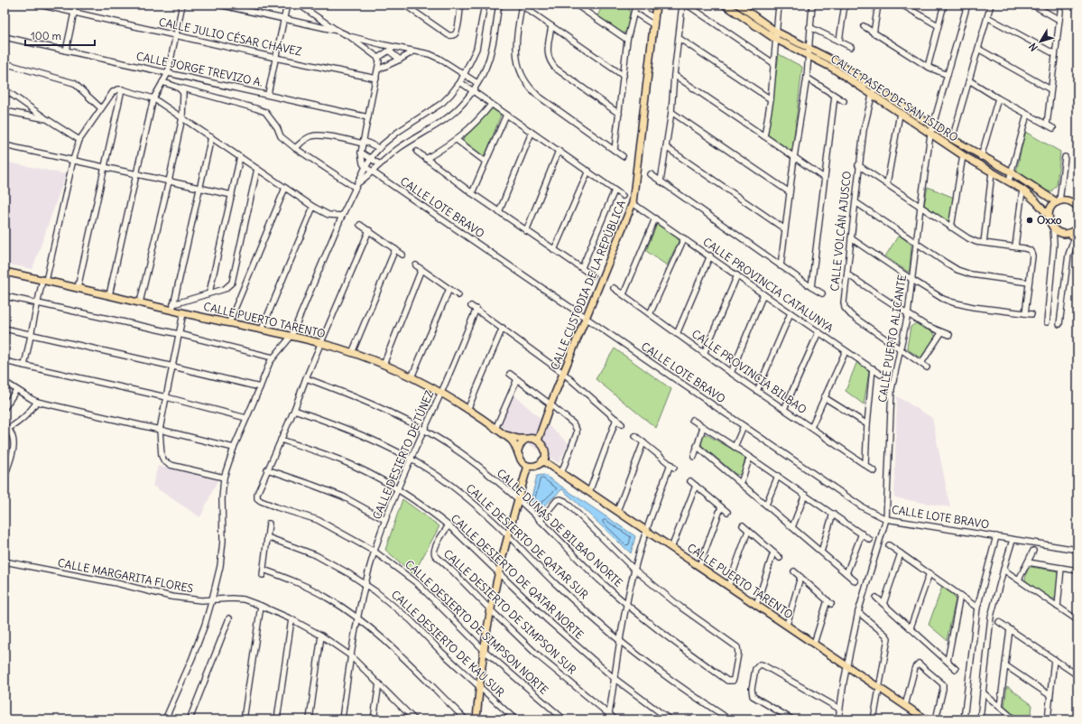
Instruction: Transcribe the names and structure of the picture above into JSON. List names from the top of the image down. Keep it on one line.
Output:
{"streets":{"main road":["CALLE PASEO DE SAN ISIDRO","CALLE CUSTODIA DE LA REPÚBLICA","CALLE PUERTO TARENTO"],"street":["CALLE JULIO CÉSAR CHÁVEZ","CALLE JORGE TREVIZO A.","CALLE LOTE BRAVO","CALLE VOLCÁN AJUSCO","CALLE PROVINCIA CATALUNYA","CALLE PUERTO ALICANTE","CALLE PROVINCIA BILBAO","CALLE DESIERTO DE TÚNEZ","CALLE DUNAS DE BILBAO NORTE","CALLE DESIERTO DE QATAR SUR","CALLE MARGARITA FLORES","CALLE DESIERTO DE QATAR NORTE","CALLE DESIERTO DE SIMPSON SUR","CALLE DESIERTO DE SIMPSON NORTE","CALLE DESIERTO DE KAU SUR"]},"crossings":[["CALLE PASEO DE SAN ISIDRO","CALLE VOLCÁN AJUSCO"],["CALLE PASEO DE SAN ISIDRO","CALLE PUERTO ALICANTE"],["CALLE LOTE BRAVO","CALLE CUSTODIA DE LA REPÚBLICA"],["CALLE LOTE BRAVO","CALLE PUERTO ALICANTE"],["CALLE VOLCÁN AJUSCO","CALLE PUERTO ALICANTE"],["CALLE CUSTODIA DE LA REPÚBLICA","CALLE PROVINCIA CATALUNYA"],["CALLE CUSTODIA DE LA REPÚBLICA","CALLE PUERTO TARENTO"],["CALLE PUERTO TARENTO","CALLE PUERTO ALICANTE"],["CALLE PUERTO TARENTO","CALLE DESIERTO DE TÚNEZ"],["CALLE DESIERTO DE TÚNEZ","CALLE DUNAS DE BILBAO NORTE"],["CALLE DESIERTO DE TÚNEZ","CALLE DESIERTO DE QATAR SUR"],["CALLE DESIERTO DE TÚNEZ","CALLE MARGARITA FLORES"],["CALLE DESIERTO DE TÚNEZ","CALLE DESIERTO DE QATAR NORTE"],["CALLE DESIERTO DE TÚNEZ","CALLE DESIERTO DE SIMPSON NORTE"],["CALLE DESIERTO DE TÚNEZ","CALLE DESIERTO DE KAU SUR"],["CALLE DESIERTO DE QATAR NORTE","CALLE DESIERTO DE SIMPSON SUR"]],"places":["Oxxo"],"scale_bar":"100 m","north":"bottom left"}
